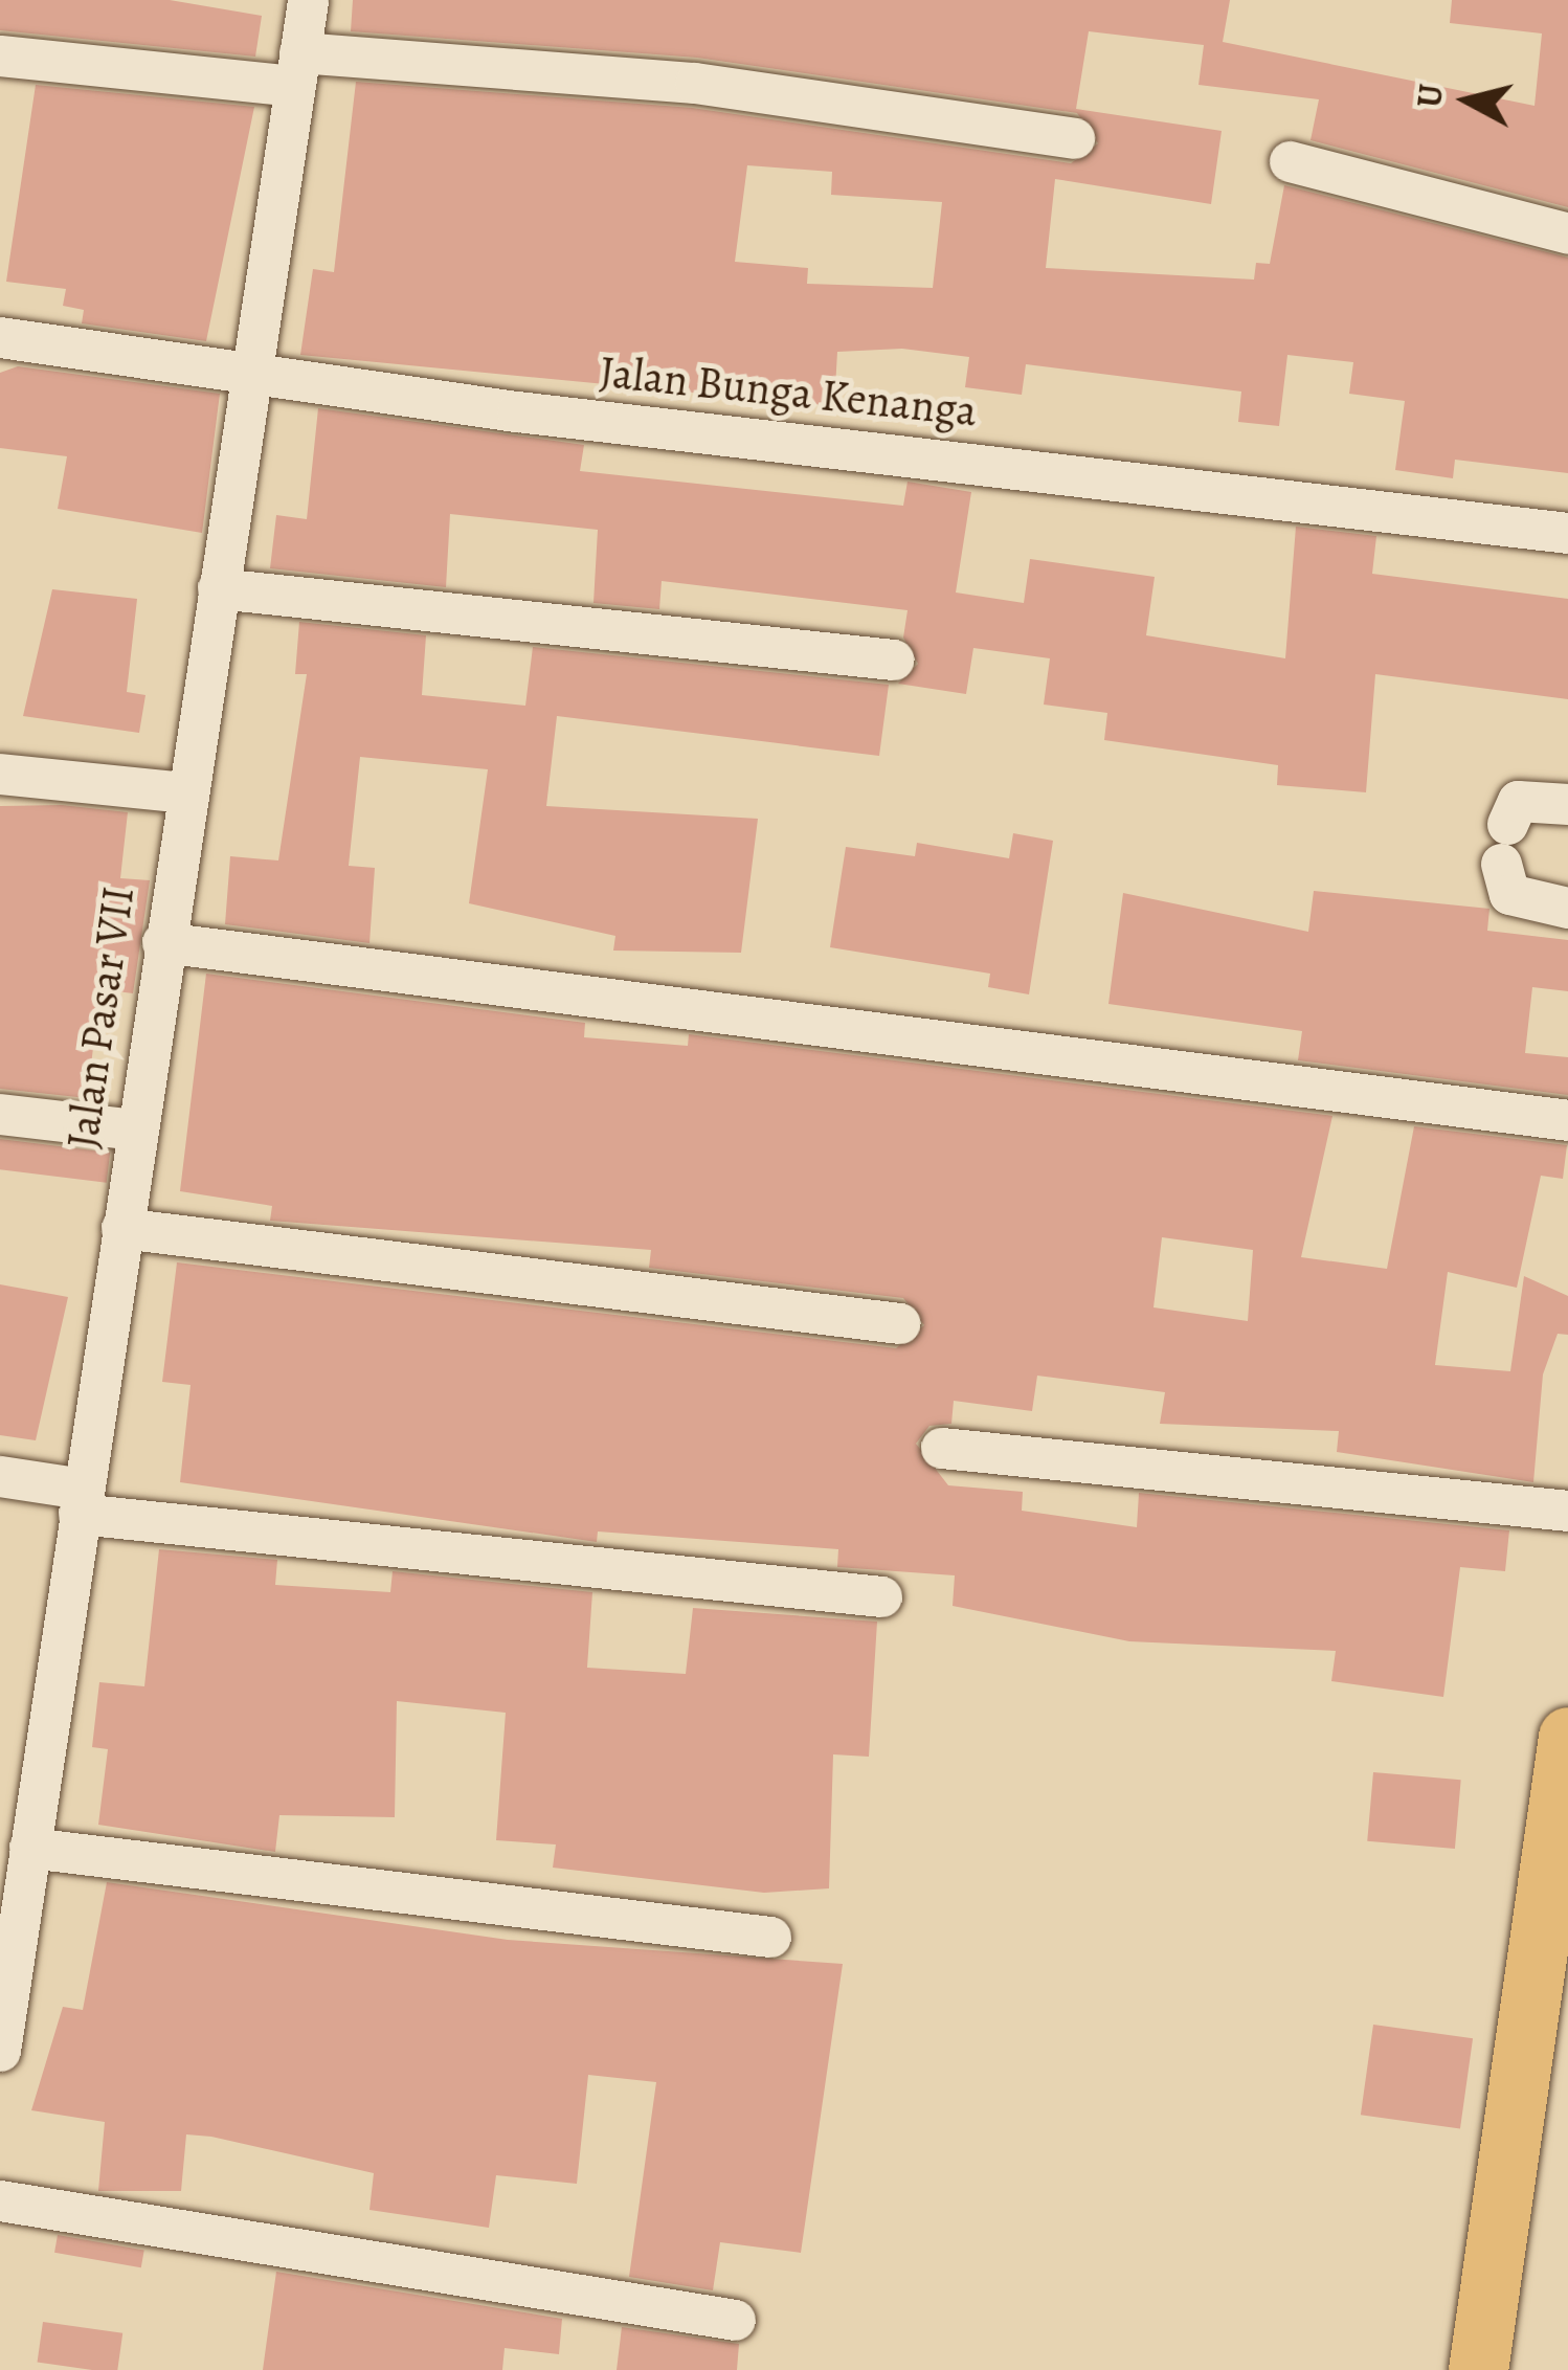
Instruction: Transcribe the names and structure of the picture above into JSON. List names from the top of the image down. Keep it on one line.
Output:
{"streets":{"street":["Jalan Bunga Kenanga","Jalan Pasar VII"]},"crossings":[["Jalan Bunga Kenanga","Jalan Pasar VII"]],"north":"left"}
